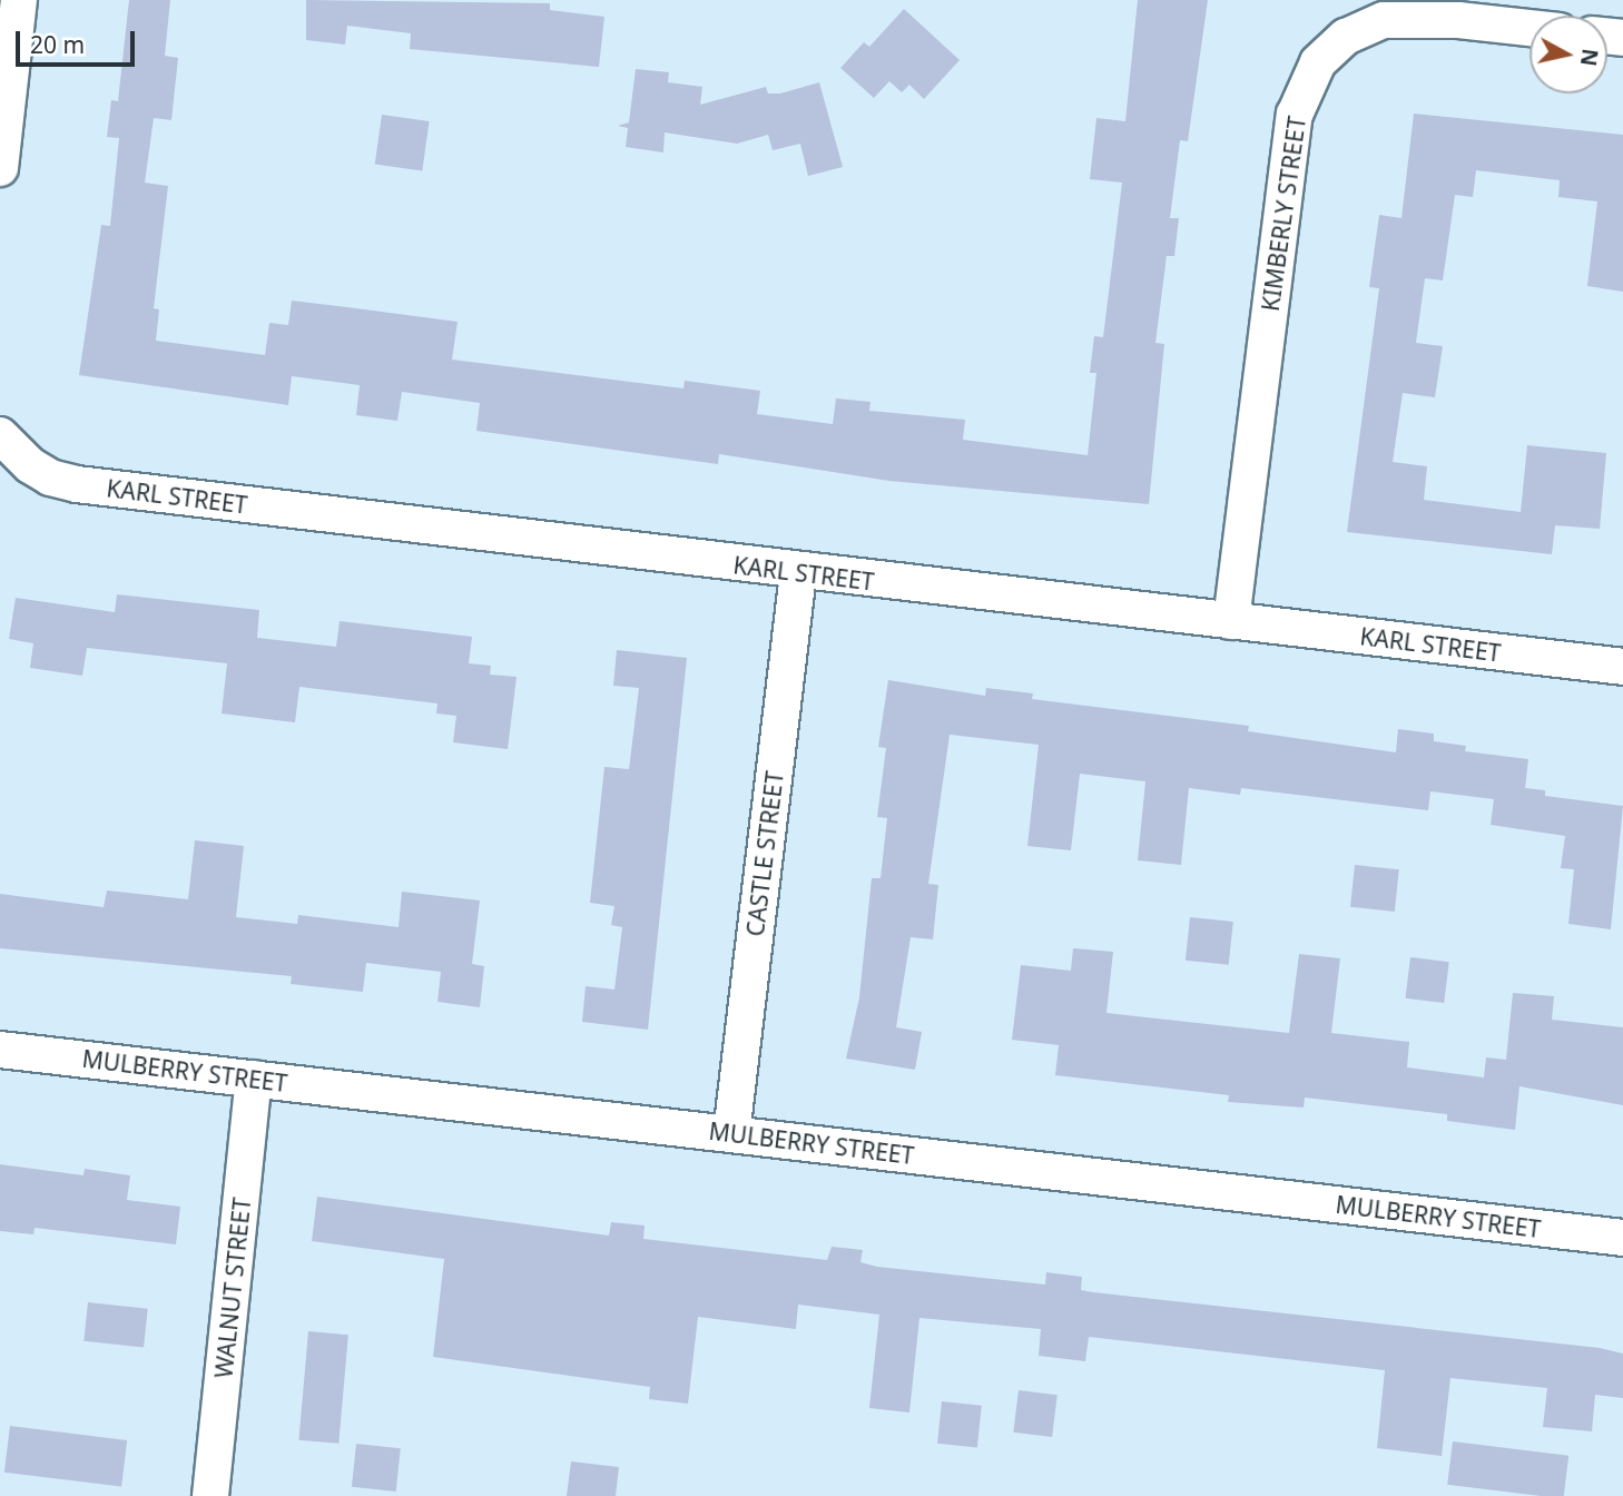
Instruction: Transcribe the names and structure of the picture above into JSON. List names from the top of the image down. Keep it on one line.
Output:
{"streets":{"street":["KIMBERLY STREET","KARL STREET","CASTLE STREET","MULBERRY STREET","WALNUT STREET"]},"crossings":[["KIMBERLY STREET","KARL STREET"],["KARL STREET","CASTLE STREET"],["CASTLE STREET","MULBERRY STREET"],["MULBERRY STREET","WALNUT STREET"]],"scale_bar":"20 m","north":"right"}
